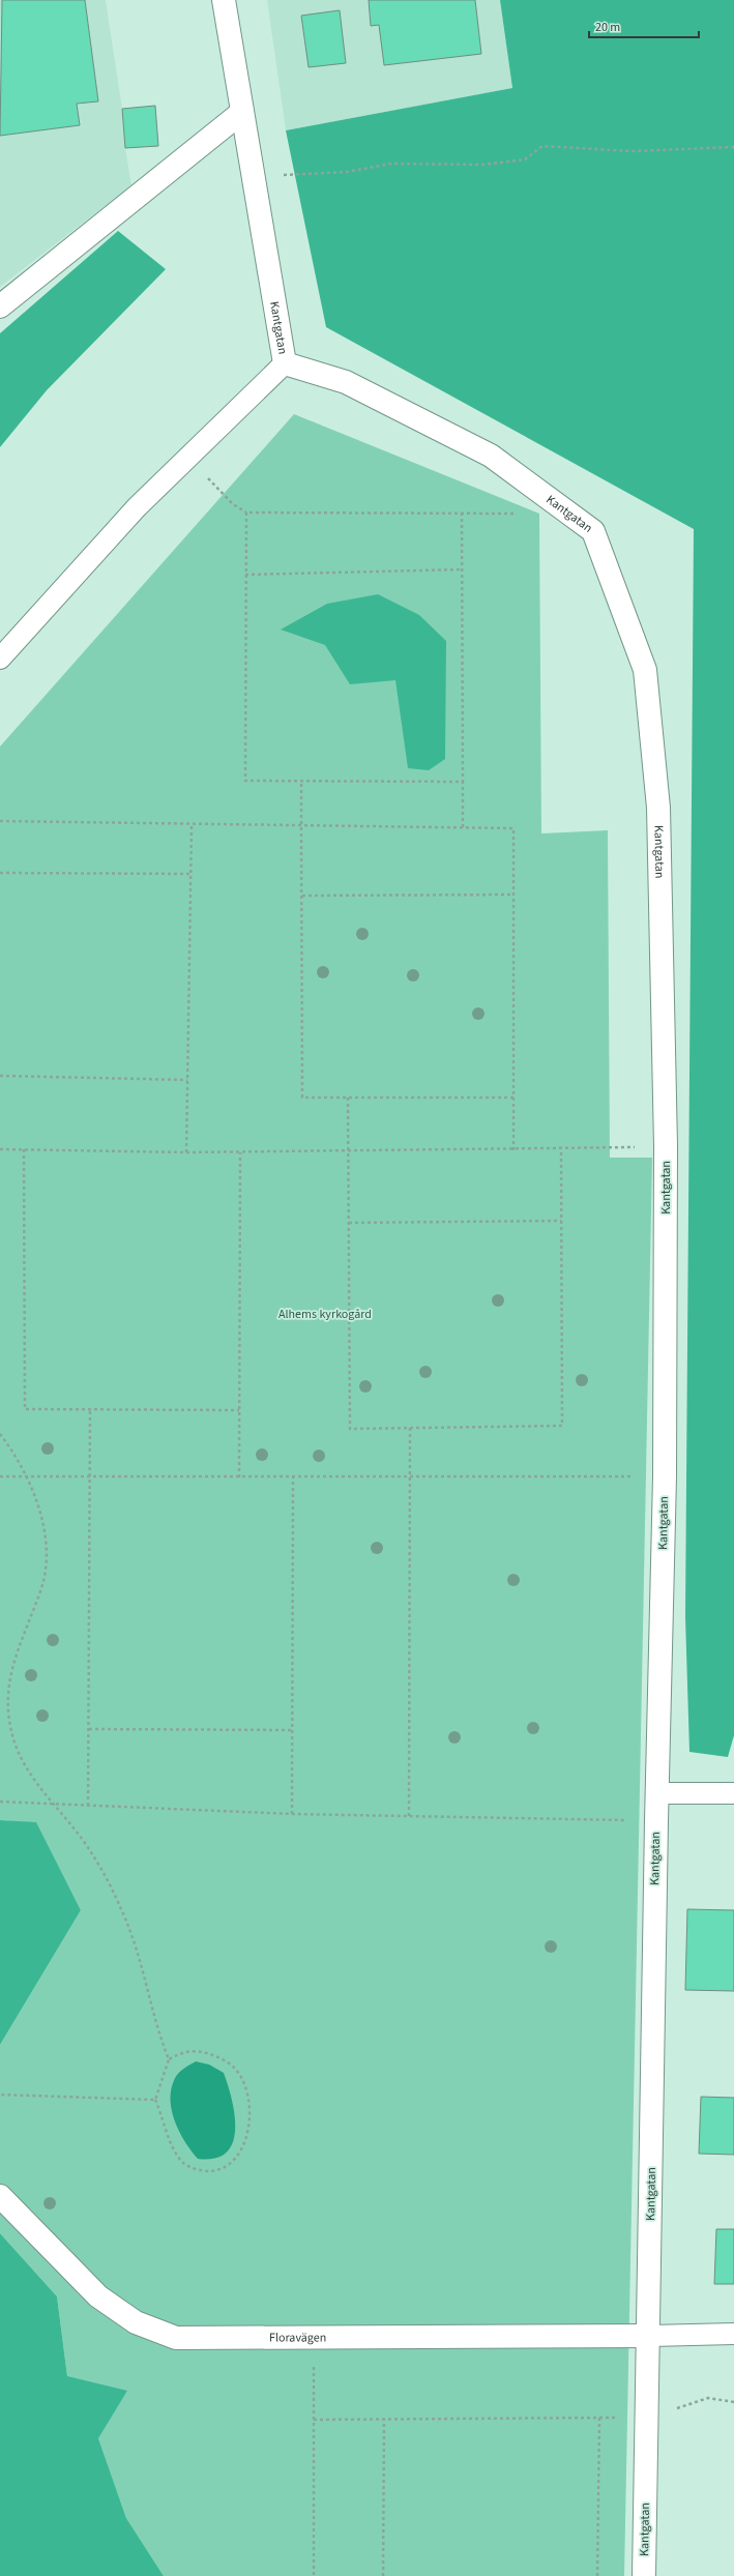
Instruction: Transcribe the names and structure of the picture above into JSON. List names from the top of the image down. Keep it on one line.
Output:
{"streets":{"street":["Kantgatan","Floravägen"]},"crossings":[["Kantgatan","Floravägen"]],"parks":["Alhems kyrkogård"],"scale_bar":"20 m"}
